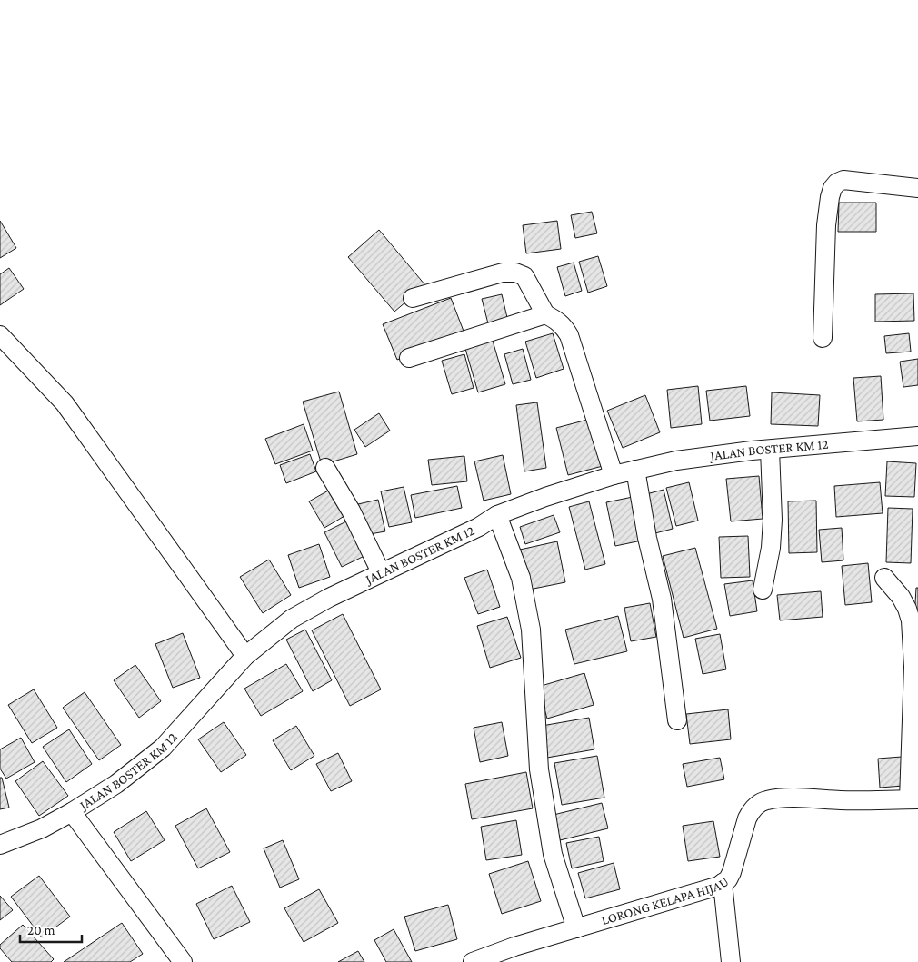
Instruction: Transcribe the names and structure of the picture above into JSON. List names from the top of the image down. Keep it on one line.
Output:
{"streets":{"street":["JALAN BOSTER KM 12","LORONG KELAPA HIJAU"]},"scale_bar":"20 m"}
